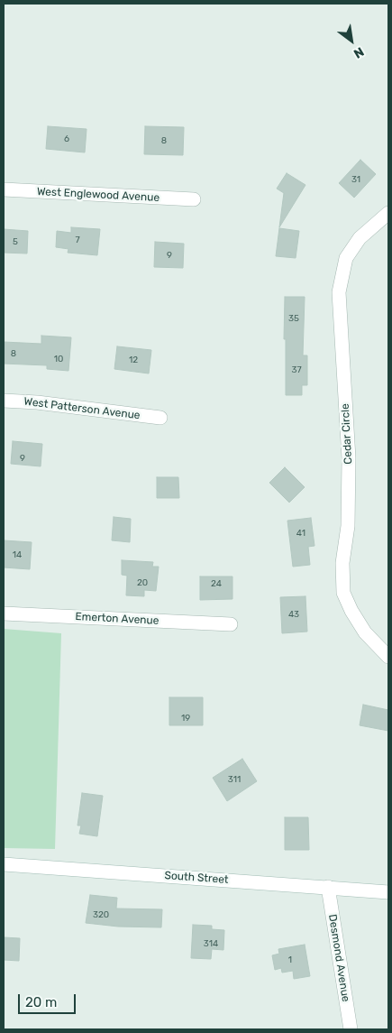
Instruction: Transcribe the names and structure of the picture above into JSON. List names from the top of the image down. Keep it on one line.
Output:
{"streets":{"street":["West Englewood Avenue","West Patterson Avenue","Cedar Circle","Emerton Avenue","South Street","Desmond Avenue"]},"crossings":[["South Street","Desmond Avenue"]],"house_numbers":["6","8","31","7","5","9","35","8","10","12","37","9","41","14","20","24","43","19","311","320","314","1"],"scale_bar":"20 m","north":"bottom right"}
